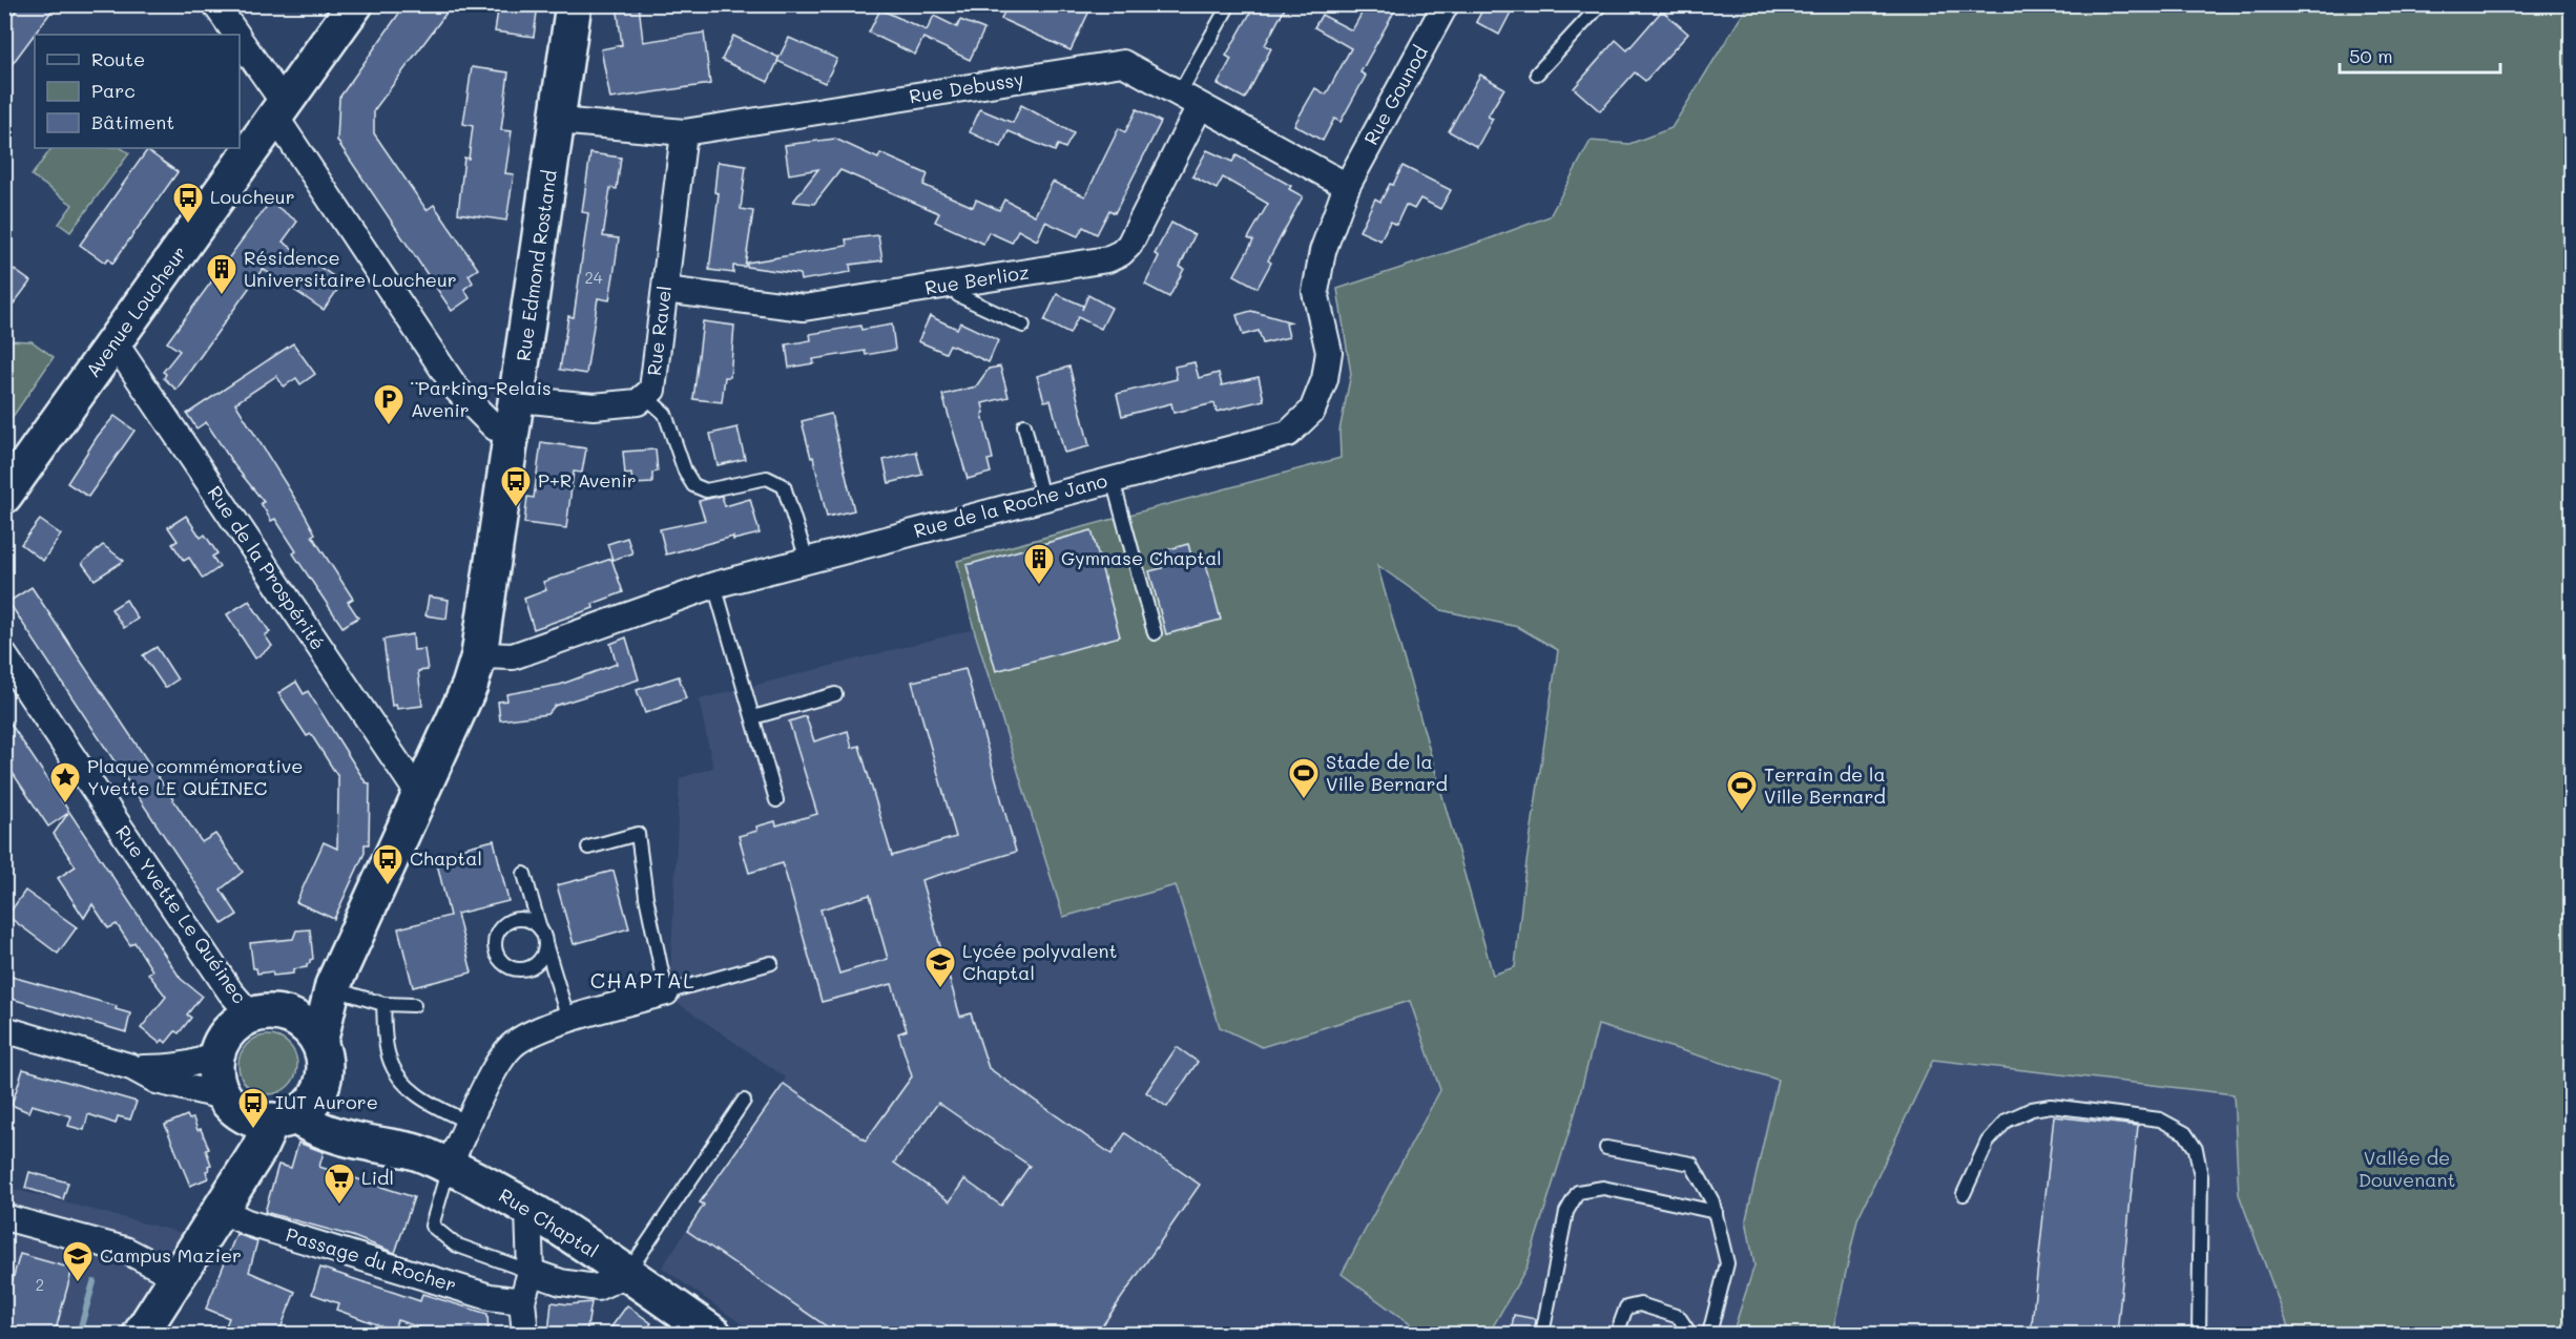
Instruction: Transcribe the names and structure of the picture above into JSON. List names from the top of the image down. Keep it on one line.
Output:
{"streets":{"street":["Rue Debussy","Rue Gounod","Rue Edmond Rostand","Rue Berlioz","Avenue Loucheur","Rue Ravel","Rue de la Roche Jano","Rue de la Prospérité","Rue Yvette Le Quéinec","Rue Chaptal","Passage du Rocher"]},"crossings":[["Rue Debussy","Rue Gounod"],["Rue Debussy","Rue Edmond Rostand"],["Rue Debussy","Rue Berlioz"],["Rue Debussy","Rue Ravel"],["Rue Debussy","Rue de la Roche Jano"],["Rue Gounod","Rue de la Roche Jano"],["Rue Edmond Rostand","Rue Ravel"],["Rue Edmond Rostand","Rue de la Roche Jano"],["Rue Edmond Rostand","Rue de la Prospérité"],["Rue Edmond Rostand","Rue Yvette Le Quéinec"],["Rue Edmond Rostand","Rue Chaptal"],["Rue Berlioz","Rue Ravel"],["Avenue Loucheur","Rue Ravel"],["Avenue Loucheur","Rue de la Prospérité"],["Rue Yvette Le Quéinec","Rue Chaptal"]],"districts":["CHAPTAL"],"parks":["Vallée de Douvenant"],"places":{"bus stop":["Loucheur","P+R Avenir","Chaptal","IUT Aurore"],"building":["Résidence Universitaire Loucheur","Gymnase Chaptal"],"parking":["¨Parking-Relais Avenir"],"sports":["Stade de la Ville Bernard","Terrain de la Ville Bernard"],"place":["Plaque commémorative Yvette LE QUÉINEC"],"school or university":["Lycée polyvalent Chaptal","Campus Mazier"],"supermarket":["Lidl"]},"house_numbers":["24","2"],"legend":["Route","Parc","Bâtiment"],"scale_bar":"50 m"}
